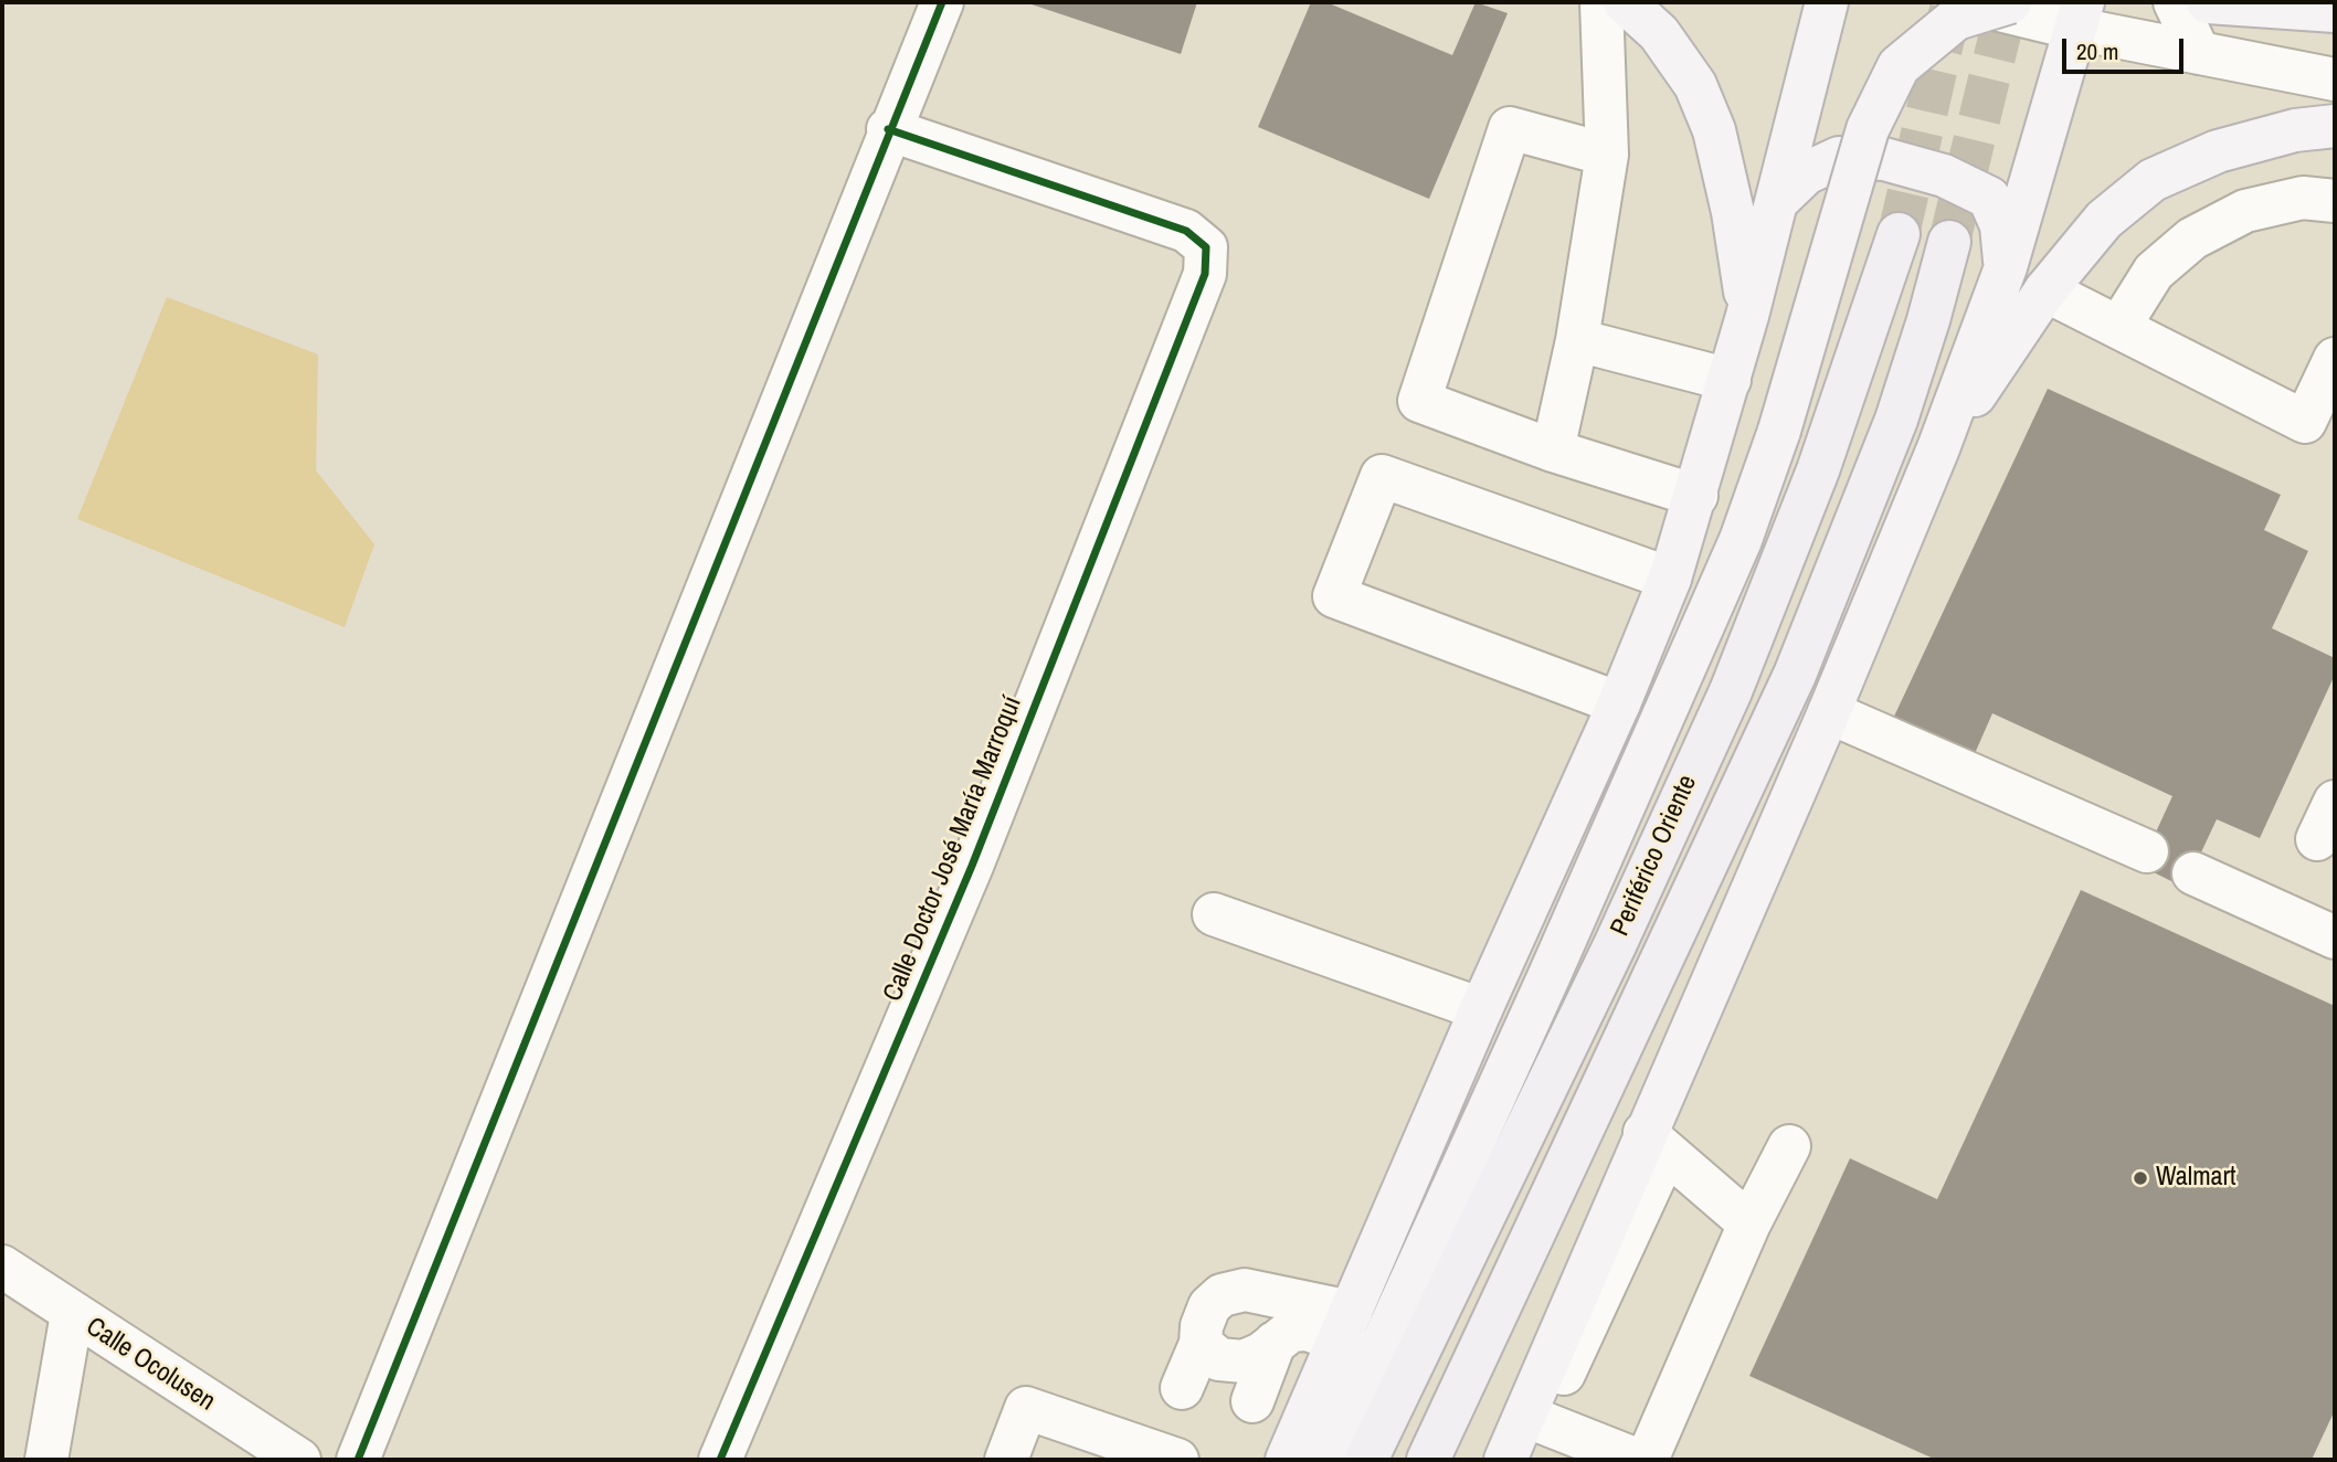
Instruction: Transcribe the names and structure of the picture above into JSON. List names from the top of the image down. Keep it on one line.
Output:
{"streets":{"highway":["Periférico Oriente"],"street":["Calle Doctor José María Marroquí","Calle Ocolusen"]},"places":["Walmart"],"scale_bar":"20 m"}
